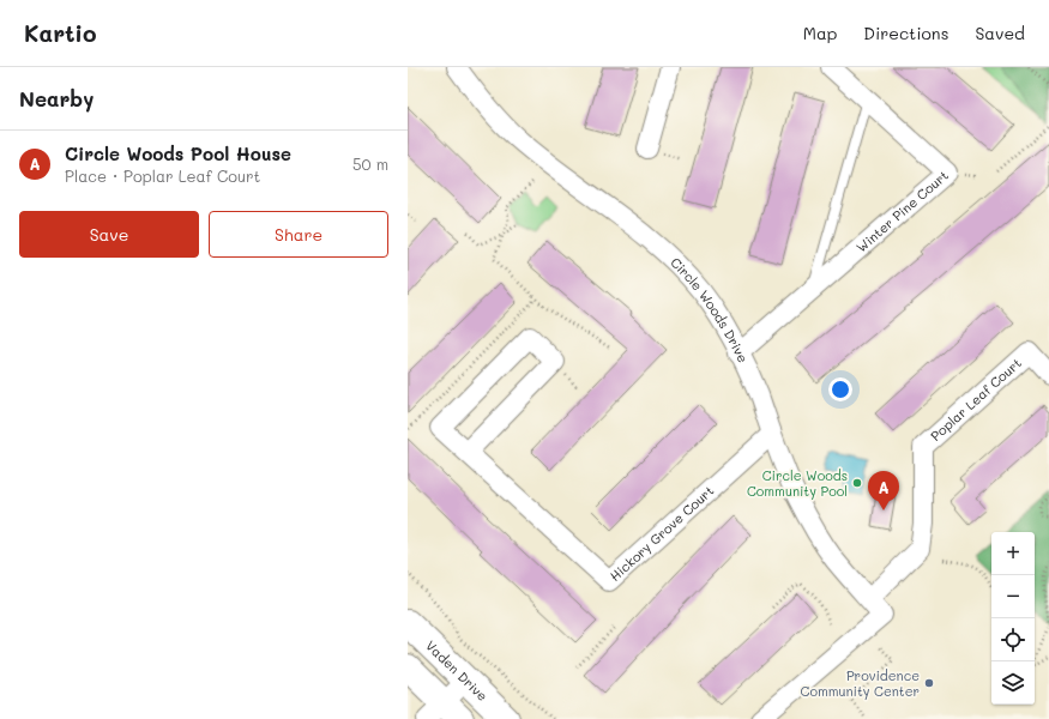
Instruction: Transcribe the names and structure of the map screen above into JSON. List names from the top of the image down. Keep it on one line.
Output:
{"streets":{"street":["Winter Pine Court","Circle Woods Drive","Poplar Leaf Court","Hickory Grove Court","Vaden Drive"]},"crossings":[["Winter Pine Court","Circle Woods Drive"],["Circle Woods Drive","Poplar Leaf Court"],["Circle Woods Drive","Hickory Grove Court"]],"places":["Circle Woods Community Pool","Providence Community Center"],"page":{"header":"Kartio","nav":["Map","Directions","Saved"],"heading":"Nearby","list":[{"mark":"A","name":"Circle Woods Pool House","note":"Place · Poplar Leaf Court","value":"50 m"}],"buttons":["Save","Share"],"pins":"A","map_buttons":["+","−"]}}
